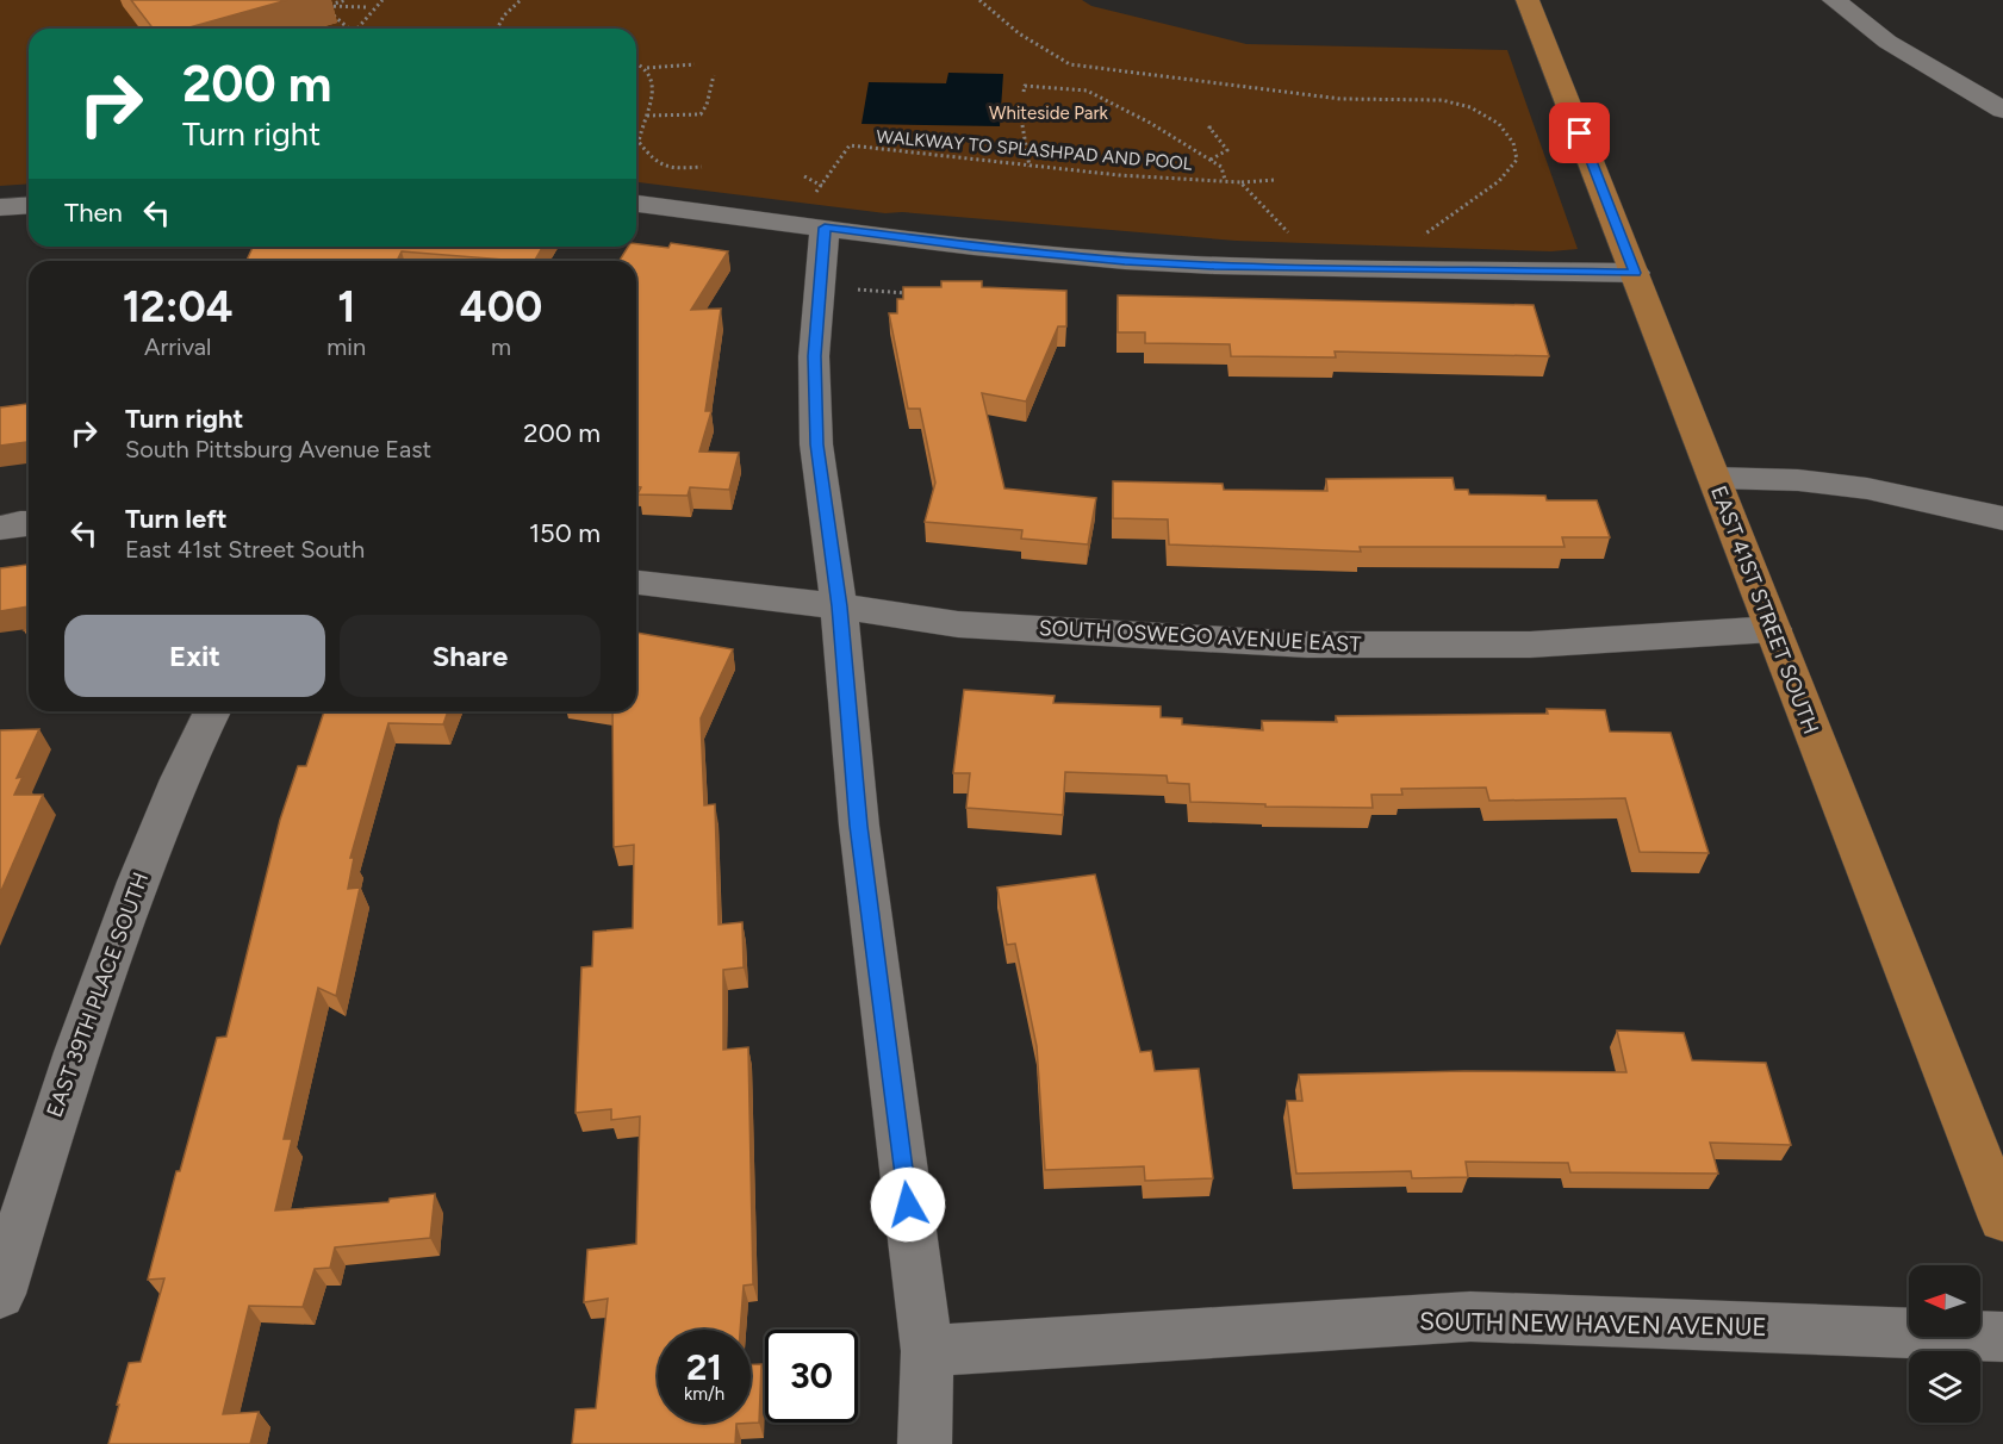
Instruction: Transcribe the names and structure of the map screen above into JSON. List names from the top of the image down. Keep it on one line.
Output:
{"streets":{"main road":["EAST 41ST STREET SOUTH"],"street":["SOUTH OSWEGO AVENUE EAST","EAST 39TH PLACE SOUTH","SOUTH NEW HAVEN AVENUE"],"path":["WALKWAY TO SPLASHPAD AND POOL"]},"crossings":[["EAST 41ST STREET SOUTH","SOUTH OSWEGO AVENUE EAST"]],"parks":["Whiteside Park"],"north":"left","page":{"turn":["200 m","Turn right"],"then":"Then","eta":["12:04","Arrival","1","min","400","m"],"list":[{"name":"Turn right","note":"South Pittsburg Avenue East","value":"200 m"},{"name":"Turn left","note":"East 41st Street South","value":"150 m"}],"buttons":["Exit","Share"],"speed":"21 km/h","limit":"30"}}
